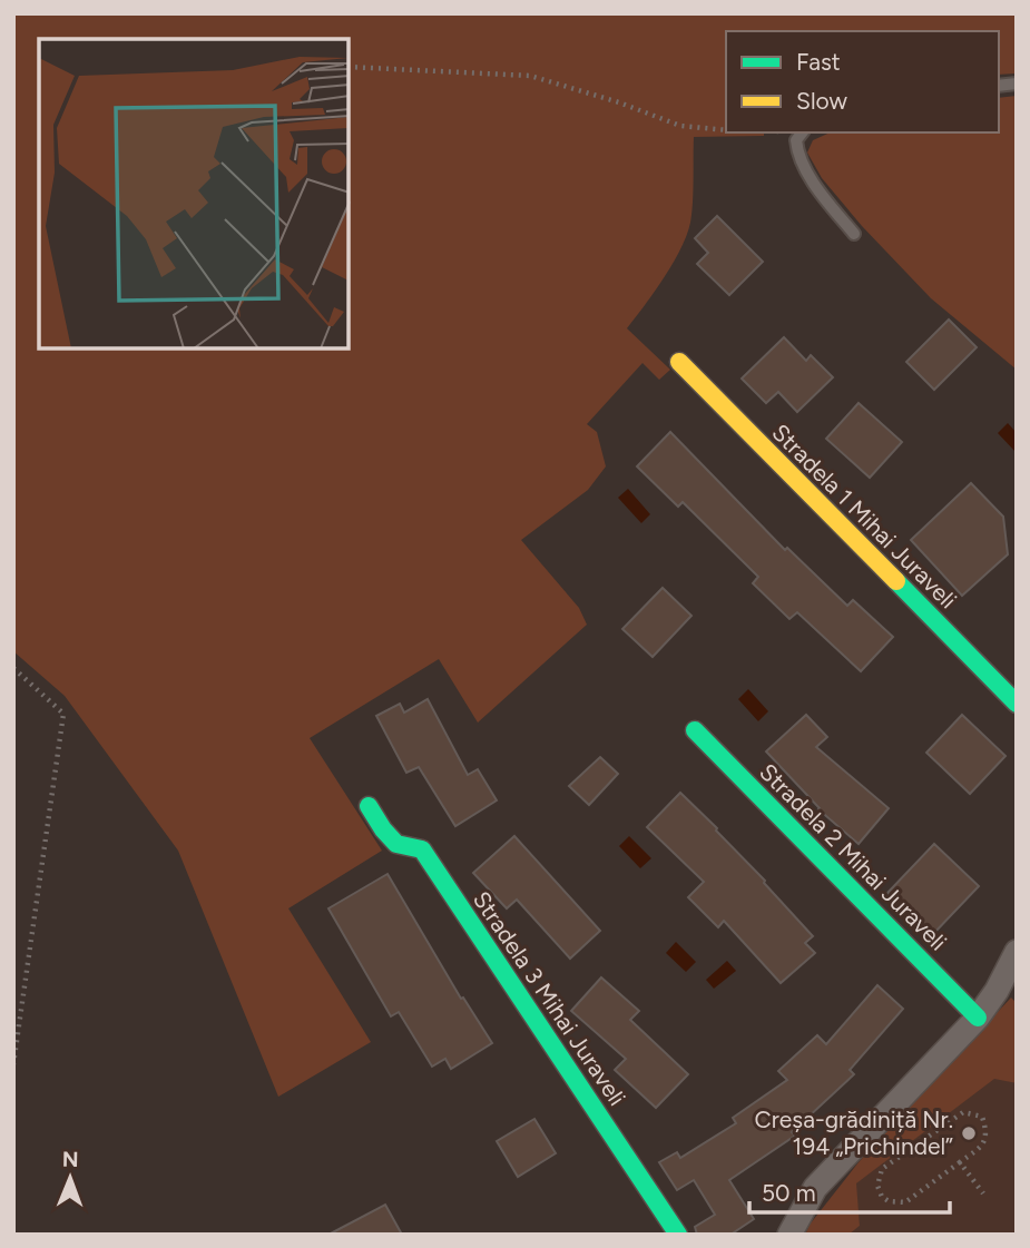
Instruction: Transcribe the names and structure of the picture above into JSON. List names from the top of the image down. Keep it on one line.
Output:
{"streets":{"street":["Stradela 1 Mihai Juraveli","Stradela 2 Mihai Juraveli","Stradela 3 Mihai Juraveli"]},"places":["Creșa-grădiniță Nr. 194 „Prichindel”"],"legend":["Fast","Slow"],"scale_bar":"50 m","north":"top"}
